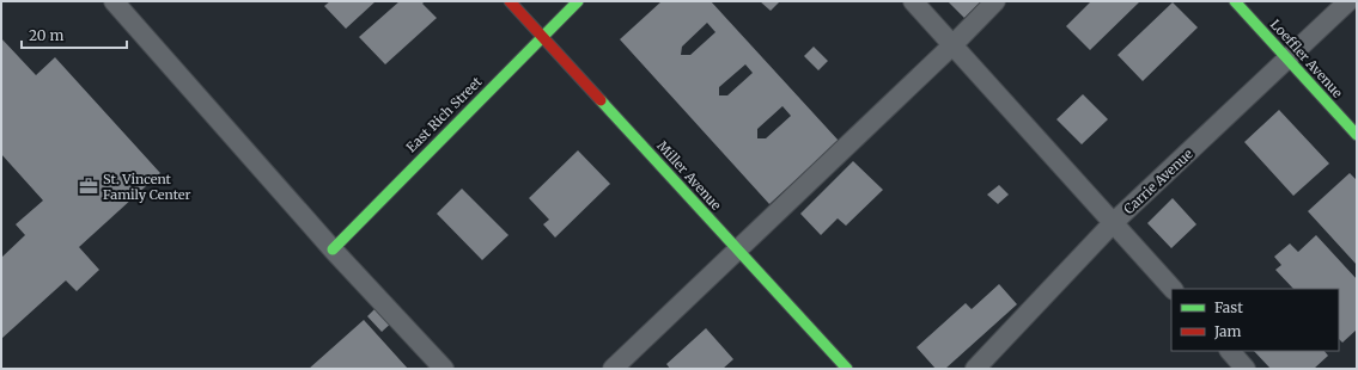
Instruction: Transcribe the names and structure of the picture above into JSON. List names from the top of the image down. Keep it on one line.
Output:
{"streets":{"street":["Loeffler Avenue","East Rich Street","Miller Avenue"],"lane":["Carrie Avenue"]},"crossings":[["Loeffler Avenue","Carrie Avenue"],["East Rich Street","Miller Avenue"]],"places":{"office":["St. Vincent Family Center"]},"legend":["Fast","Jam"],"scale_bar":"20 m"}
